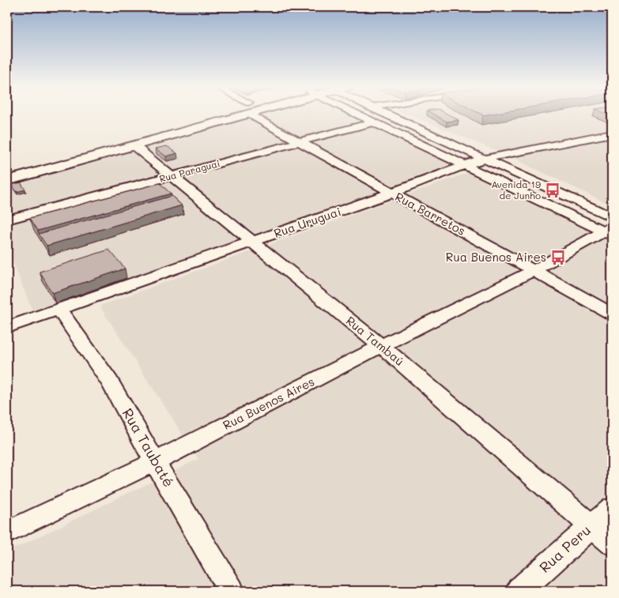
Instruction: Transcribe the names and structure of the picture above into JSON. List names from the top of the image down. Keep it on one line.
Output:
{"streets":{"street":["Rua Paraguai","Rua Barretos","Rua Uruguai","Rua Tambaú","Rua Buenos Aires","Rua Taubaté","Rua Peru"]},"crossings":[["Rua Paraguai","Rua Barretos"],["Rua Paraguai","Rua Tambaú"],["Rua Barretos","Rua Uruguai"],["Rua Barretos","Rua Buenos Aires"],["Rua Uruguai","Rua Tambaú"],["Rua Uruguai","Rua Taubaté"],["Rua Tambaú","Rua Buenos Aires"],["Rua Tambaú","Rua Peru"],["Rua Buenos Aires","Rua Taubaté"]],"places":{"bus stop":["Avenida 19 de Junho","Rua Buenos Aires"]}}
